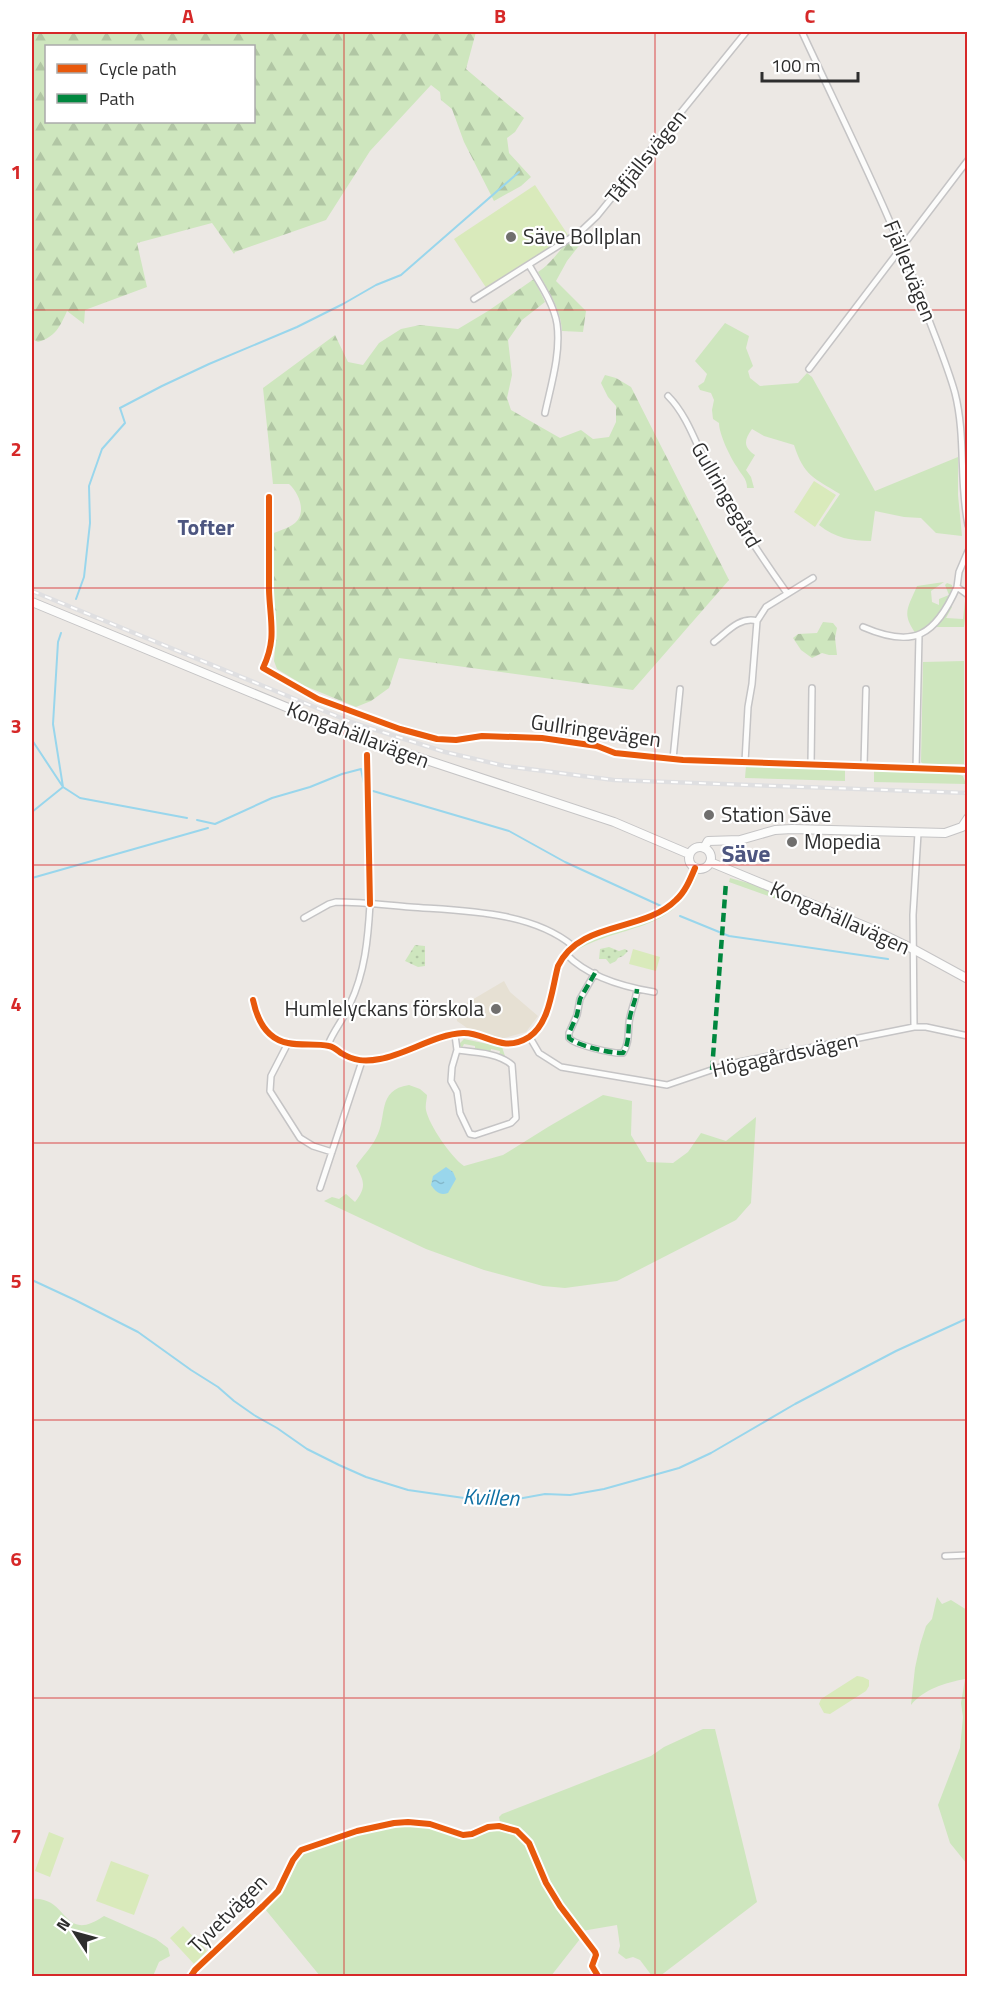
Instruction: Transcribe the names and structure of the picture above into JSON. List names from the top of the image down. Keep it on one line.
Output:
{"streets":{"main road":["Kongahällavägen"],"street":["Tåfjällsvägen","Fjälletvägen","Gullringegård","Gullringevägen","Högagårdsvägen","Tyvetvägen"]},"districts":["Tofter","Säve"],"water":["Kvillen"],"places":["Säve Bollplan","Station Säve","Mopedia","Humlelyckans förskola"],"legend":["Cycle path","Path"],"scale_bar":"100 m","north":"top left","grid":{"columns":["A","B","C"],"rows":["1","2","3","4","5","6","7"]}}
